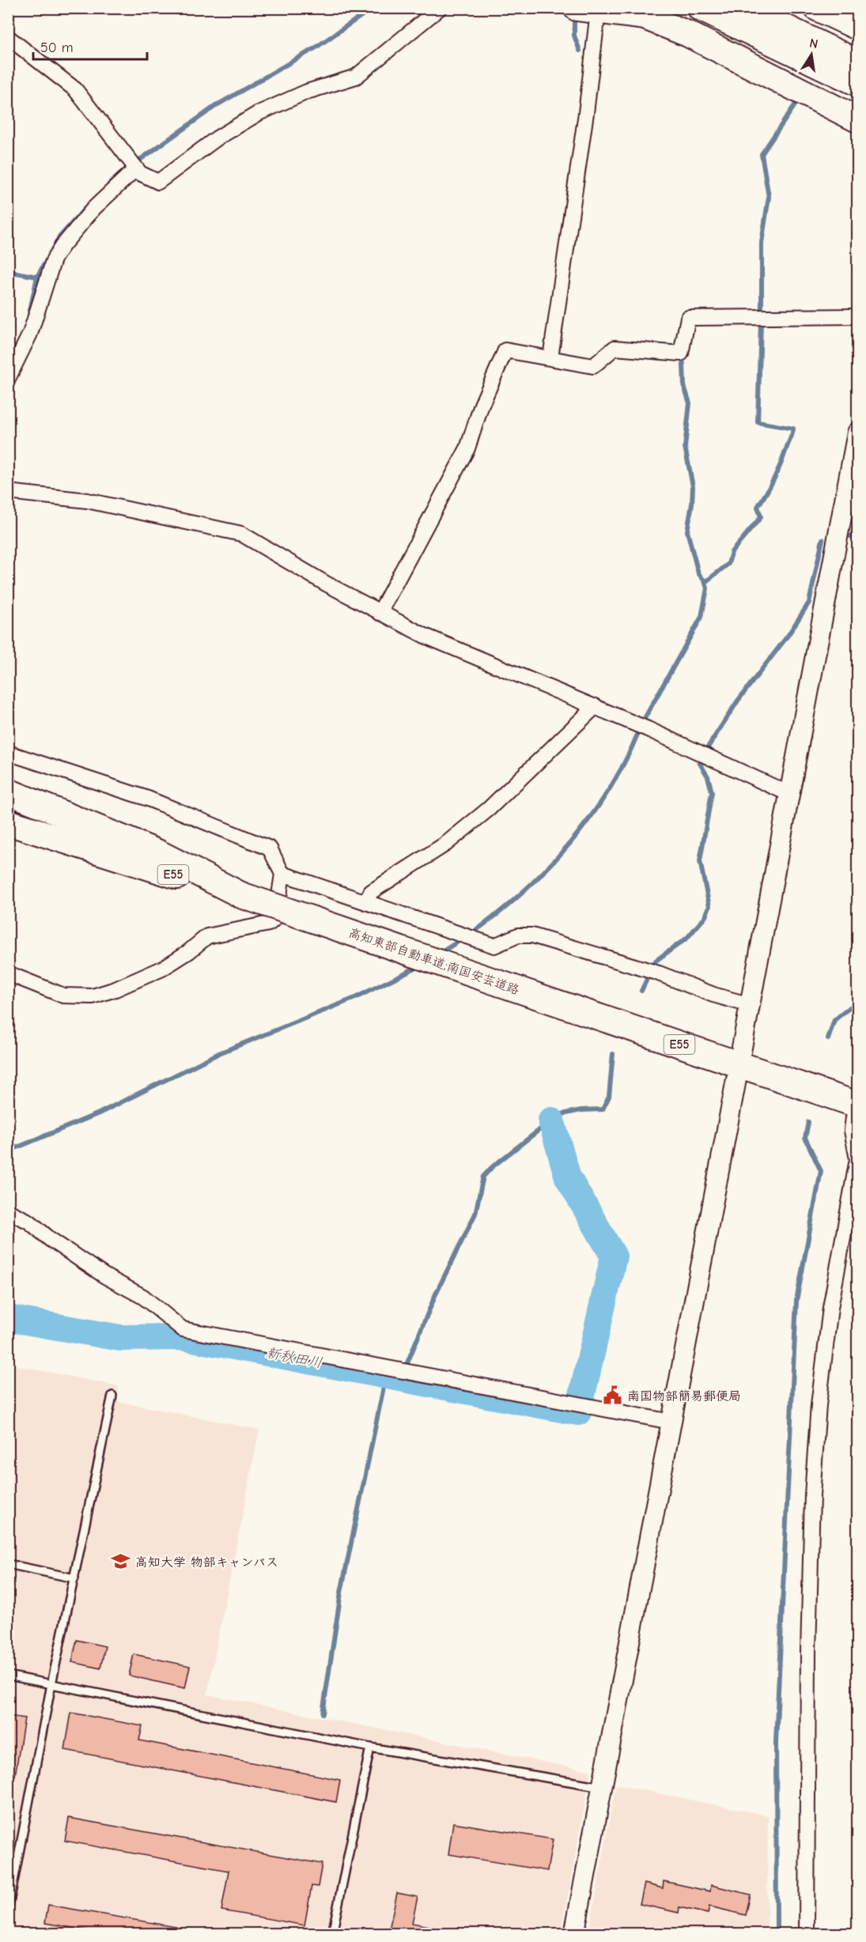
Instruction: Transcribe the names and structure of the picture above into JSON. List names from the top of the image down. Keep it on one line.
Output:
{"streets":{"highway":["E55","高知東部自動車道;南国安芸道路"]},"water":["新秋田川"],"places":{"public building":["南国物部簡易郵便局"],"school or university":["高知大学 物部キャンパス"]},"scale_bar":"50 m","north":"top"}
